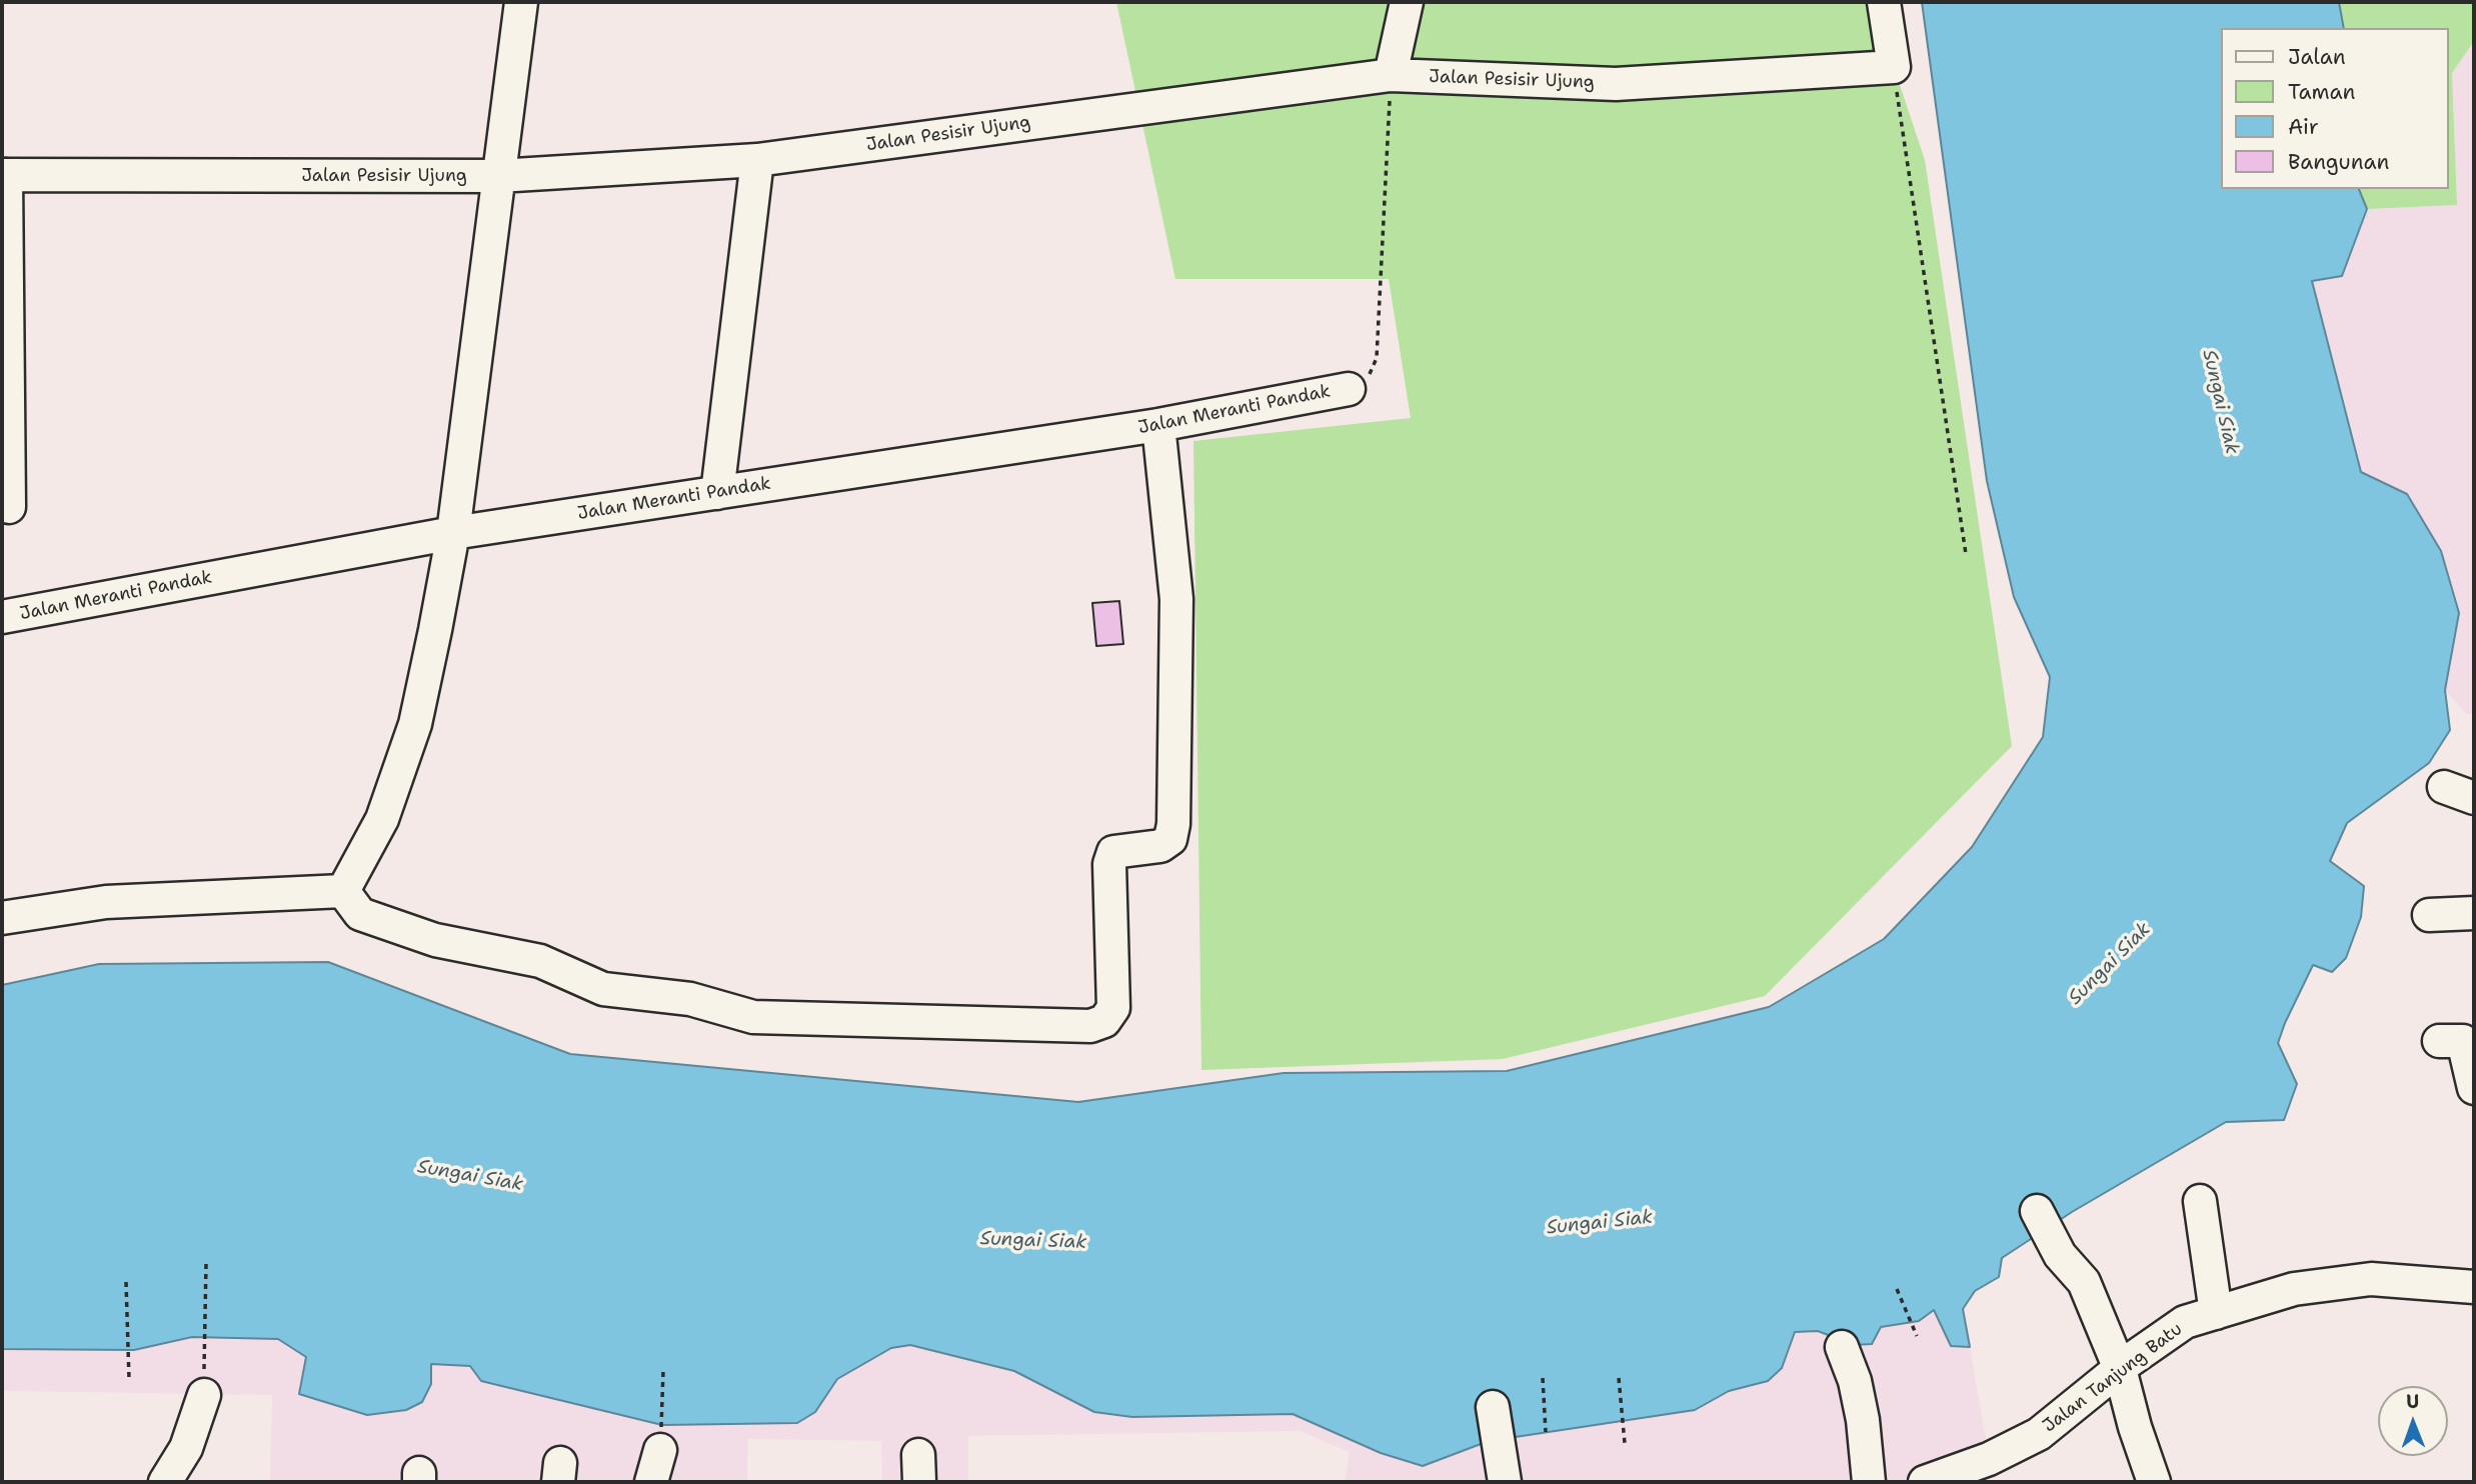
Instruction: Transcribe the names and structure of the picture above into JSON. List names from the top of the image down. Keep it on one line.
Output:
{"streets":{"street":["Jalan Pesisir Ujung","Jalan Meranti Pandak","Jalan Tanjung Batu"]},"water":["Sungai Siak"],"legend":["Jalan","Taman","Air","Bangunan"],"north":"top"}
